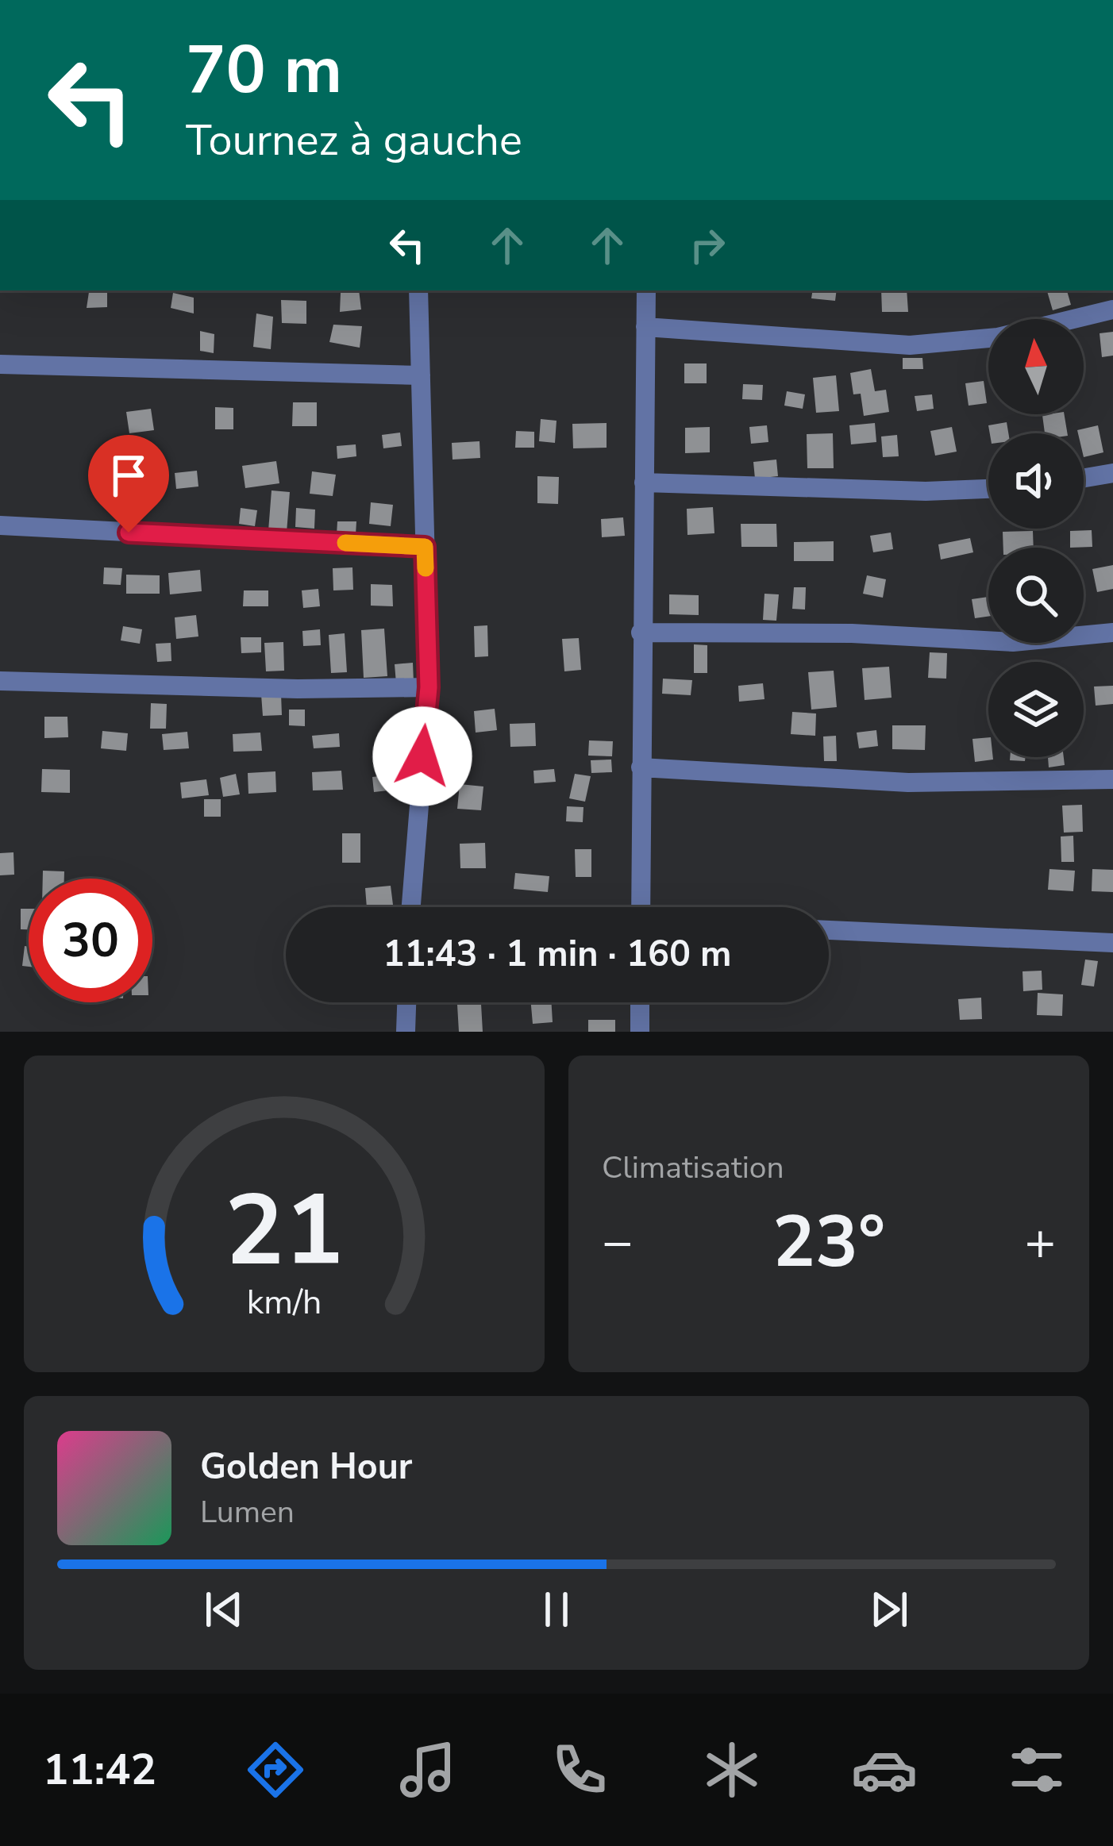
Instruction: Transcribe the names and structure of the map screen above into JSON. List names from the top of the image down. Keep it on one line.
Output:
{"north":"top","page":{"turn":["70 m","Tournez à gauche"],"limit":"30","trip":"11:43 · 1 min · 160 m","tile":"Climatisation","heat":["−","23°","+"],"song":["Golden Hour","Lumen"],"tabs":"11:42","gauge":["21","km/h"]}}
